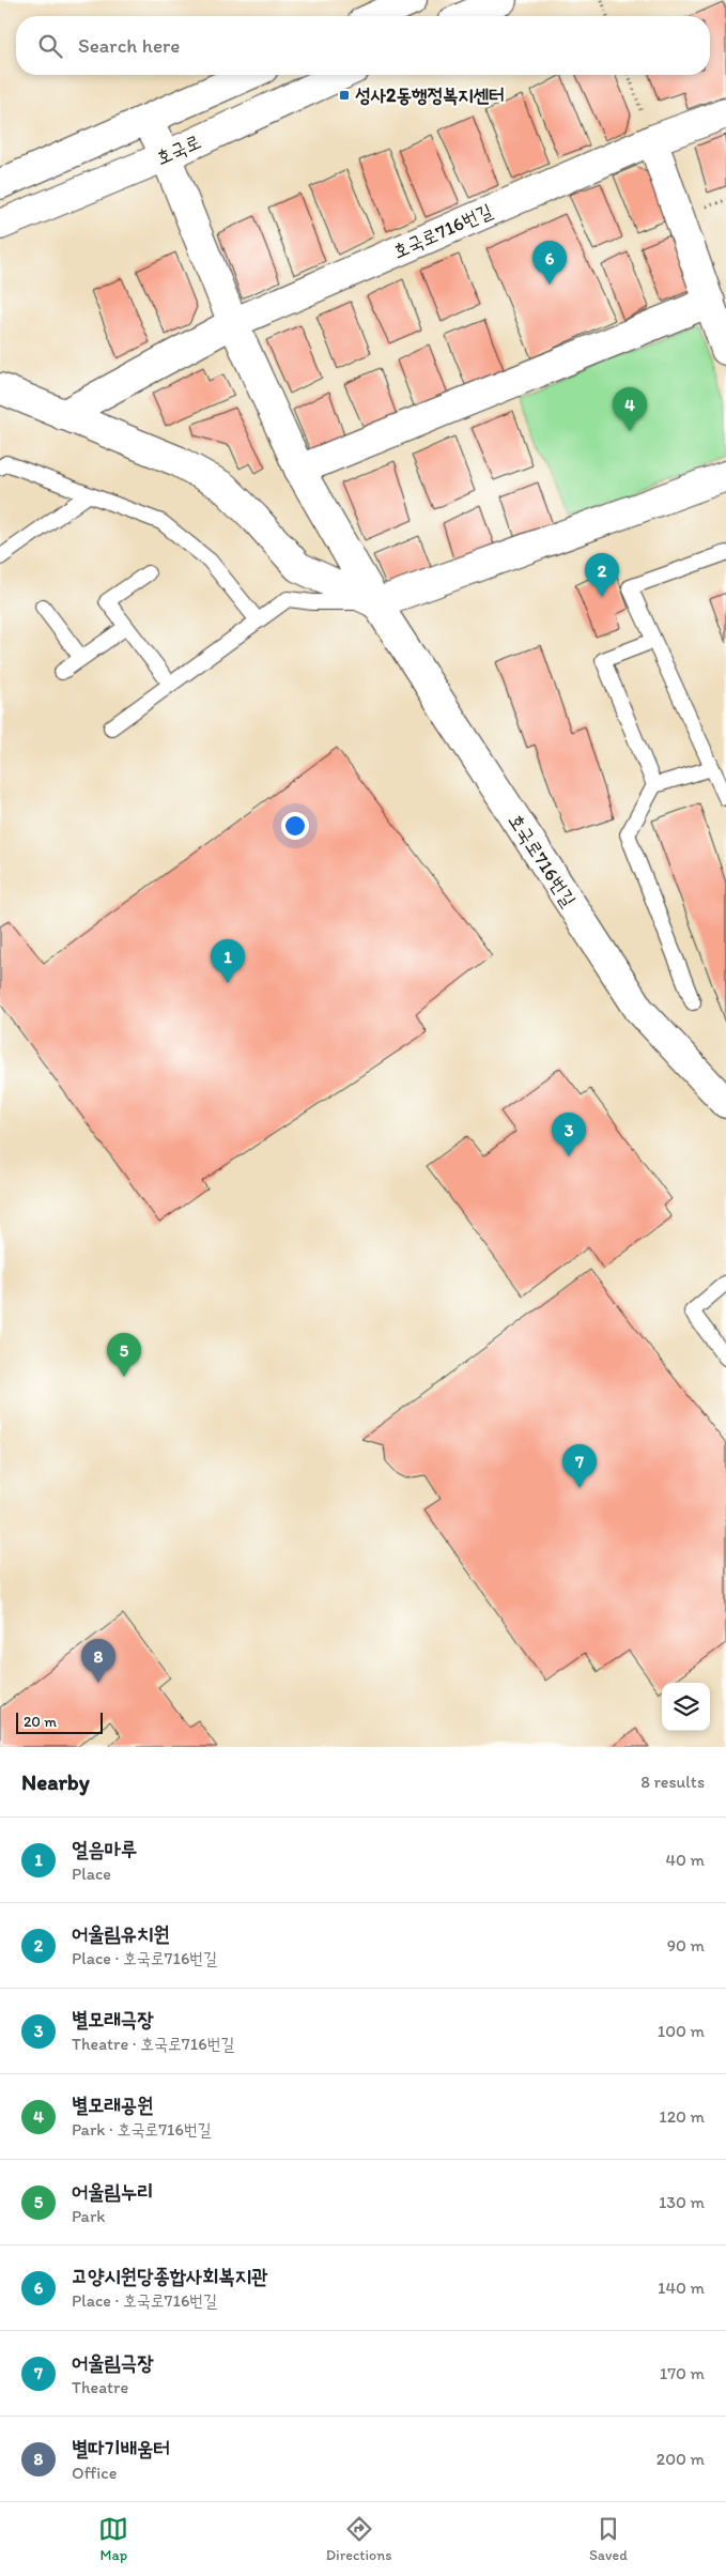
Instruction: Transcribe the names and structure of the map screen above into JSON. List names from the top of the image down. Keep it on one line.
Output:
{"streets":{"street":["호국로","호국로716번길"]},"crossings":[["호국로","호국로716번길"]],"places":{"transit":["성사2동행정복지센터"]},"scale_bar":"20 m","page":{"search":"Search here","pins":["6","4","2","1","3","5","7","8"],"scale":"20 m","heading":["Nearby","8 results"],"list":[{"mark":"1","name":"얼음마루","note":"Place","value":"40 m"},{"mark":"2","name":"어울림유치원","note":"Place · 호국로716번길","value":"90 m"},{"mark":"3","name":"별모래극장","note":"Theatre · 호국로716번길","value":"100 m"},{"mark":"4","name":"별모래공원","note":"Park · 호국로716번길","value":"120 m"},{"mark":"5","name":"어울림누리","note":"Park","value":"130 m"},{"mark":"6","name":"고양시원당종합사회복지관","note":"Place · 호국로716번길","value":"140 m"},{"mark":"7","name":"어울림극장","note":"Theatre","value":"170 m"},{"mark":"8","name":"별따기배움터","note":"Office","value":"200 m"}],"nav":["Map","Directions","Saved"]}}
